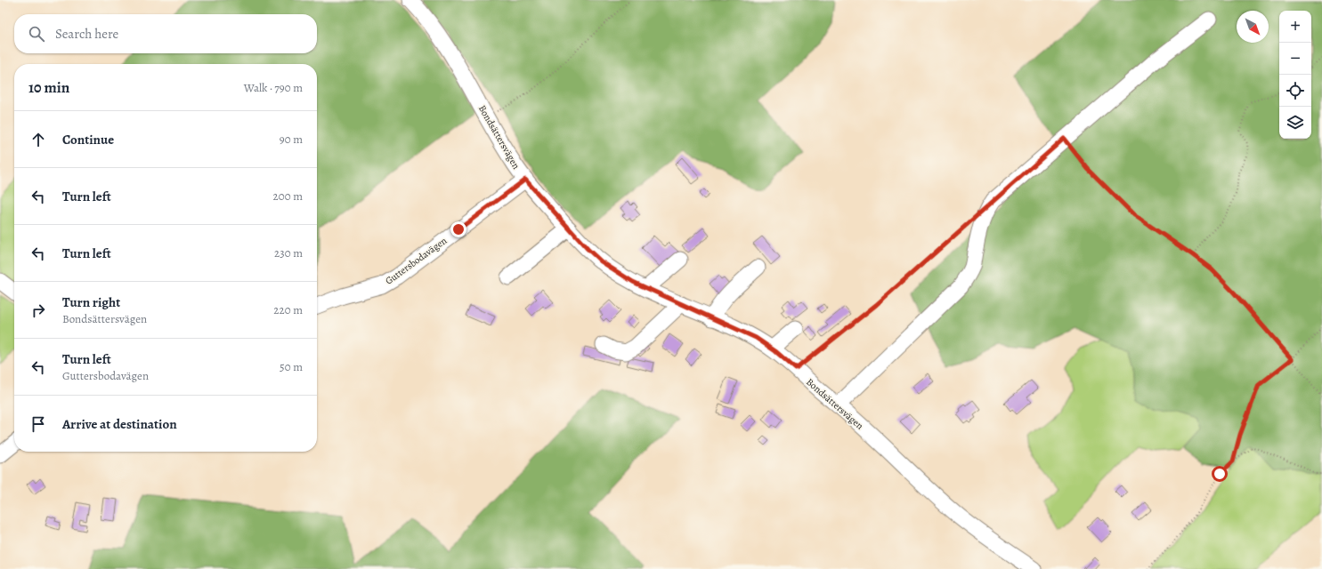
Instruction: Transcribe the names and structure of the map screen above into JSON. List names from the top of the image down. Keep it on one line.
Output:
{"streets":{"street":["Bondsättersvägen","Guttersbodavägen"]},"crossings":[["Bondsättersvägen","Guttersbodavägen"]],"north":"bottom right","page":{"map_buttons":["+","−"],"search":"Search here","heading":["10 min","Walk · 790 m"],"list":[["Continue","90 m"],["Turn left","200 m"],["Turn left","230 m"],["Turn right","Bondsättersvägen","220 m"],["Turn left","Guttersbodavägen","50 m"],"Arrive at destination"]}}
